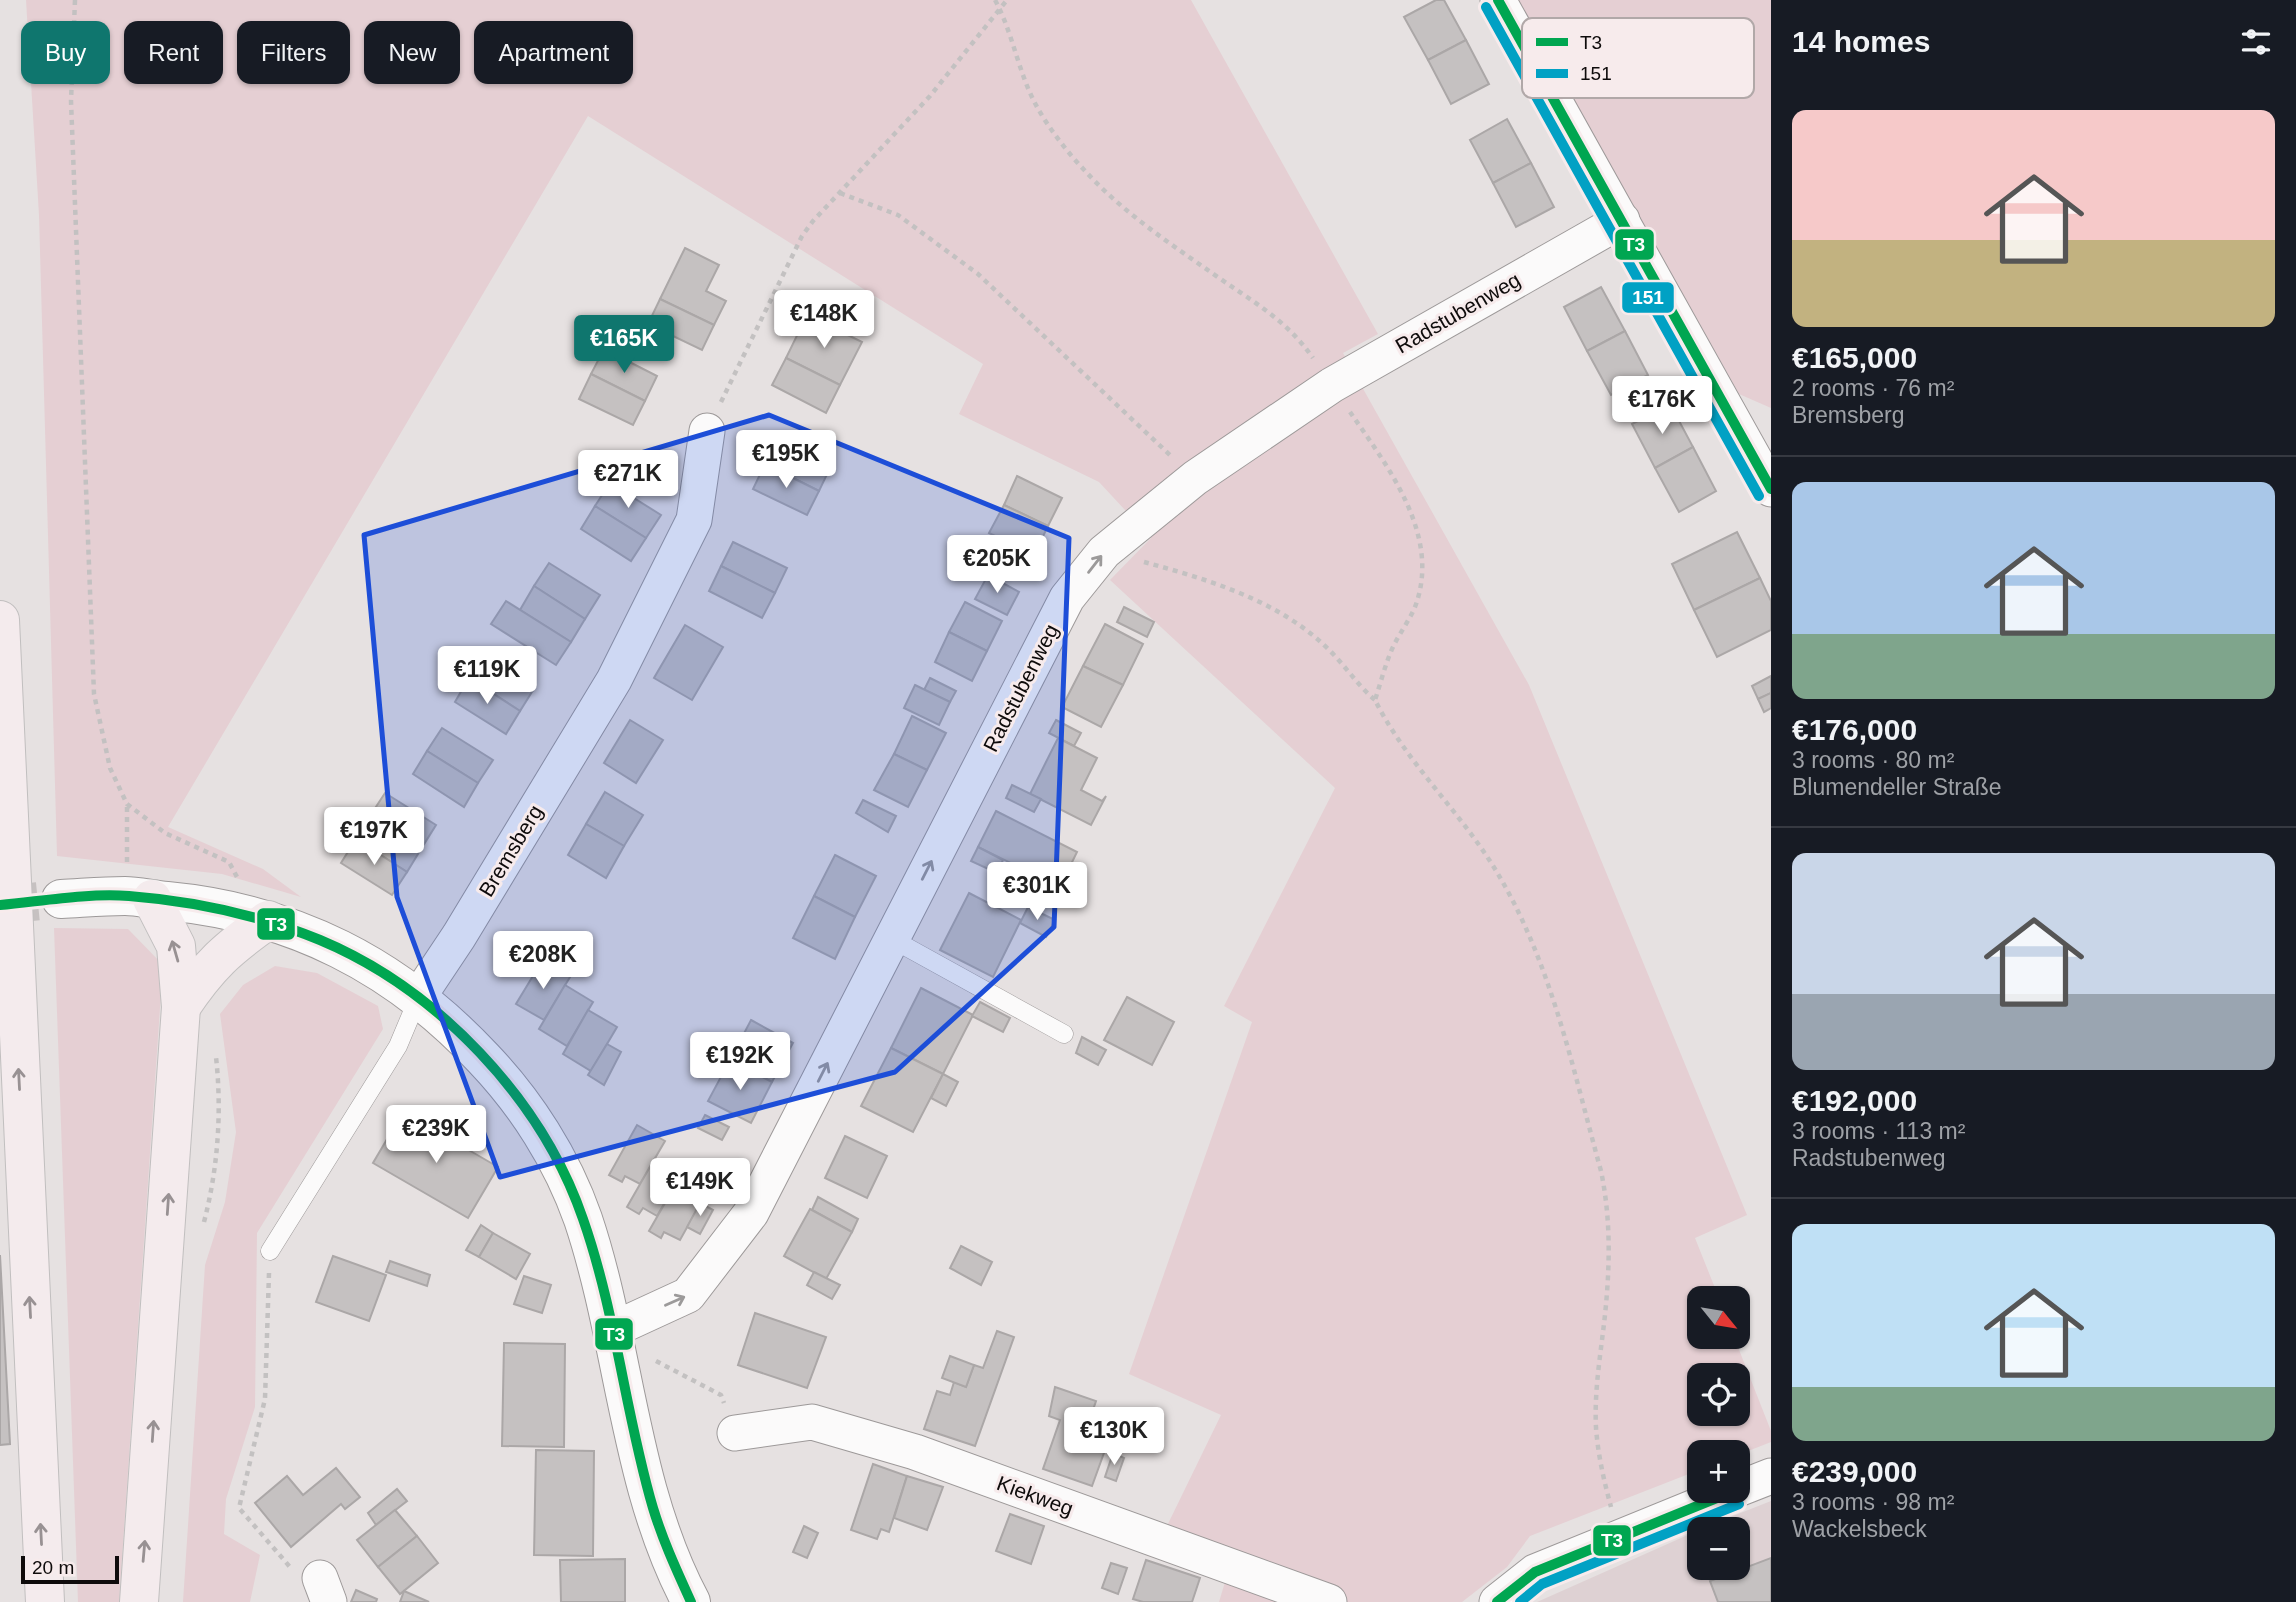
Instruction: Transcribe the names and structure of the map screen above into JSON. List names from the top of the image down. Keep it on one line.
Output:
{"streets":{"street":["Radstubenweg","Bremsberg","Kiekweg"]},"one_way":["Radstubenweg"],"lines":["transit line T3","transit line 151"],"legend":["T3","151"],"scale_bar":"20 m","north":"bottom right","page":{"heading":"14 homes","chip":["Buy","Rent","Filters","New","Apartment"],"list":[{"name":"€165,000","note":"2 rooms · 76 m² · Bremsberg"},{"name":"€176,000","note":"3 rooms · 80 m² · Blumendeller Straße"},{"name":"€192,000","note":"3 rooms · 113 m² · Radstubenweg"},{"name":"€239,000","note":"3 rooms · 98 m² · Wackelsbeck"}],"price":["€148K","€165K","€176K","€195K","€271K","€205K","€119K","€197K","€301K","€208K","€192K","€239K","€149K","€130K"],"map_buttons":["+","−"],"scale":"20 m"}}
